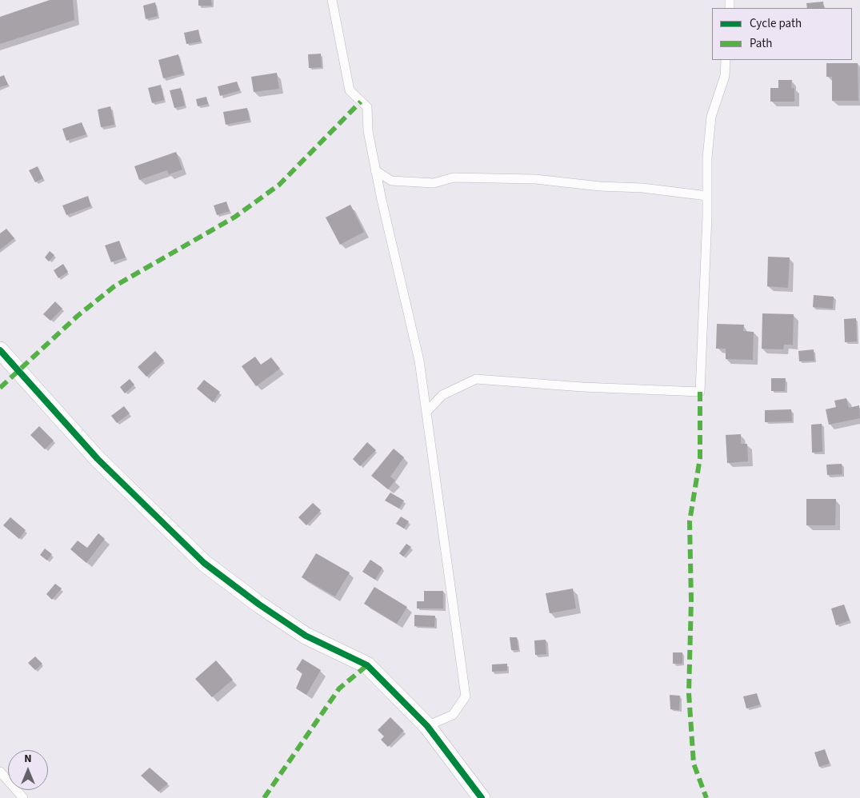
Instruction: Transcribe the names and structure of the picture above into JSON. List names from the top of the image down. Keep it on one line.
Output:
{"legend":["Cycle path","Path"],"north":"top"}
